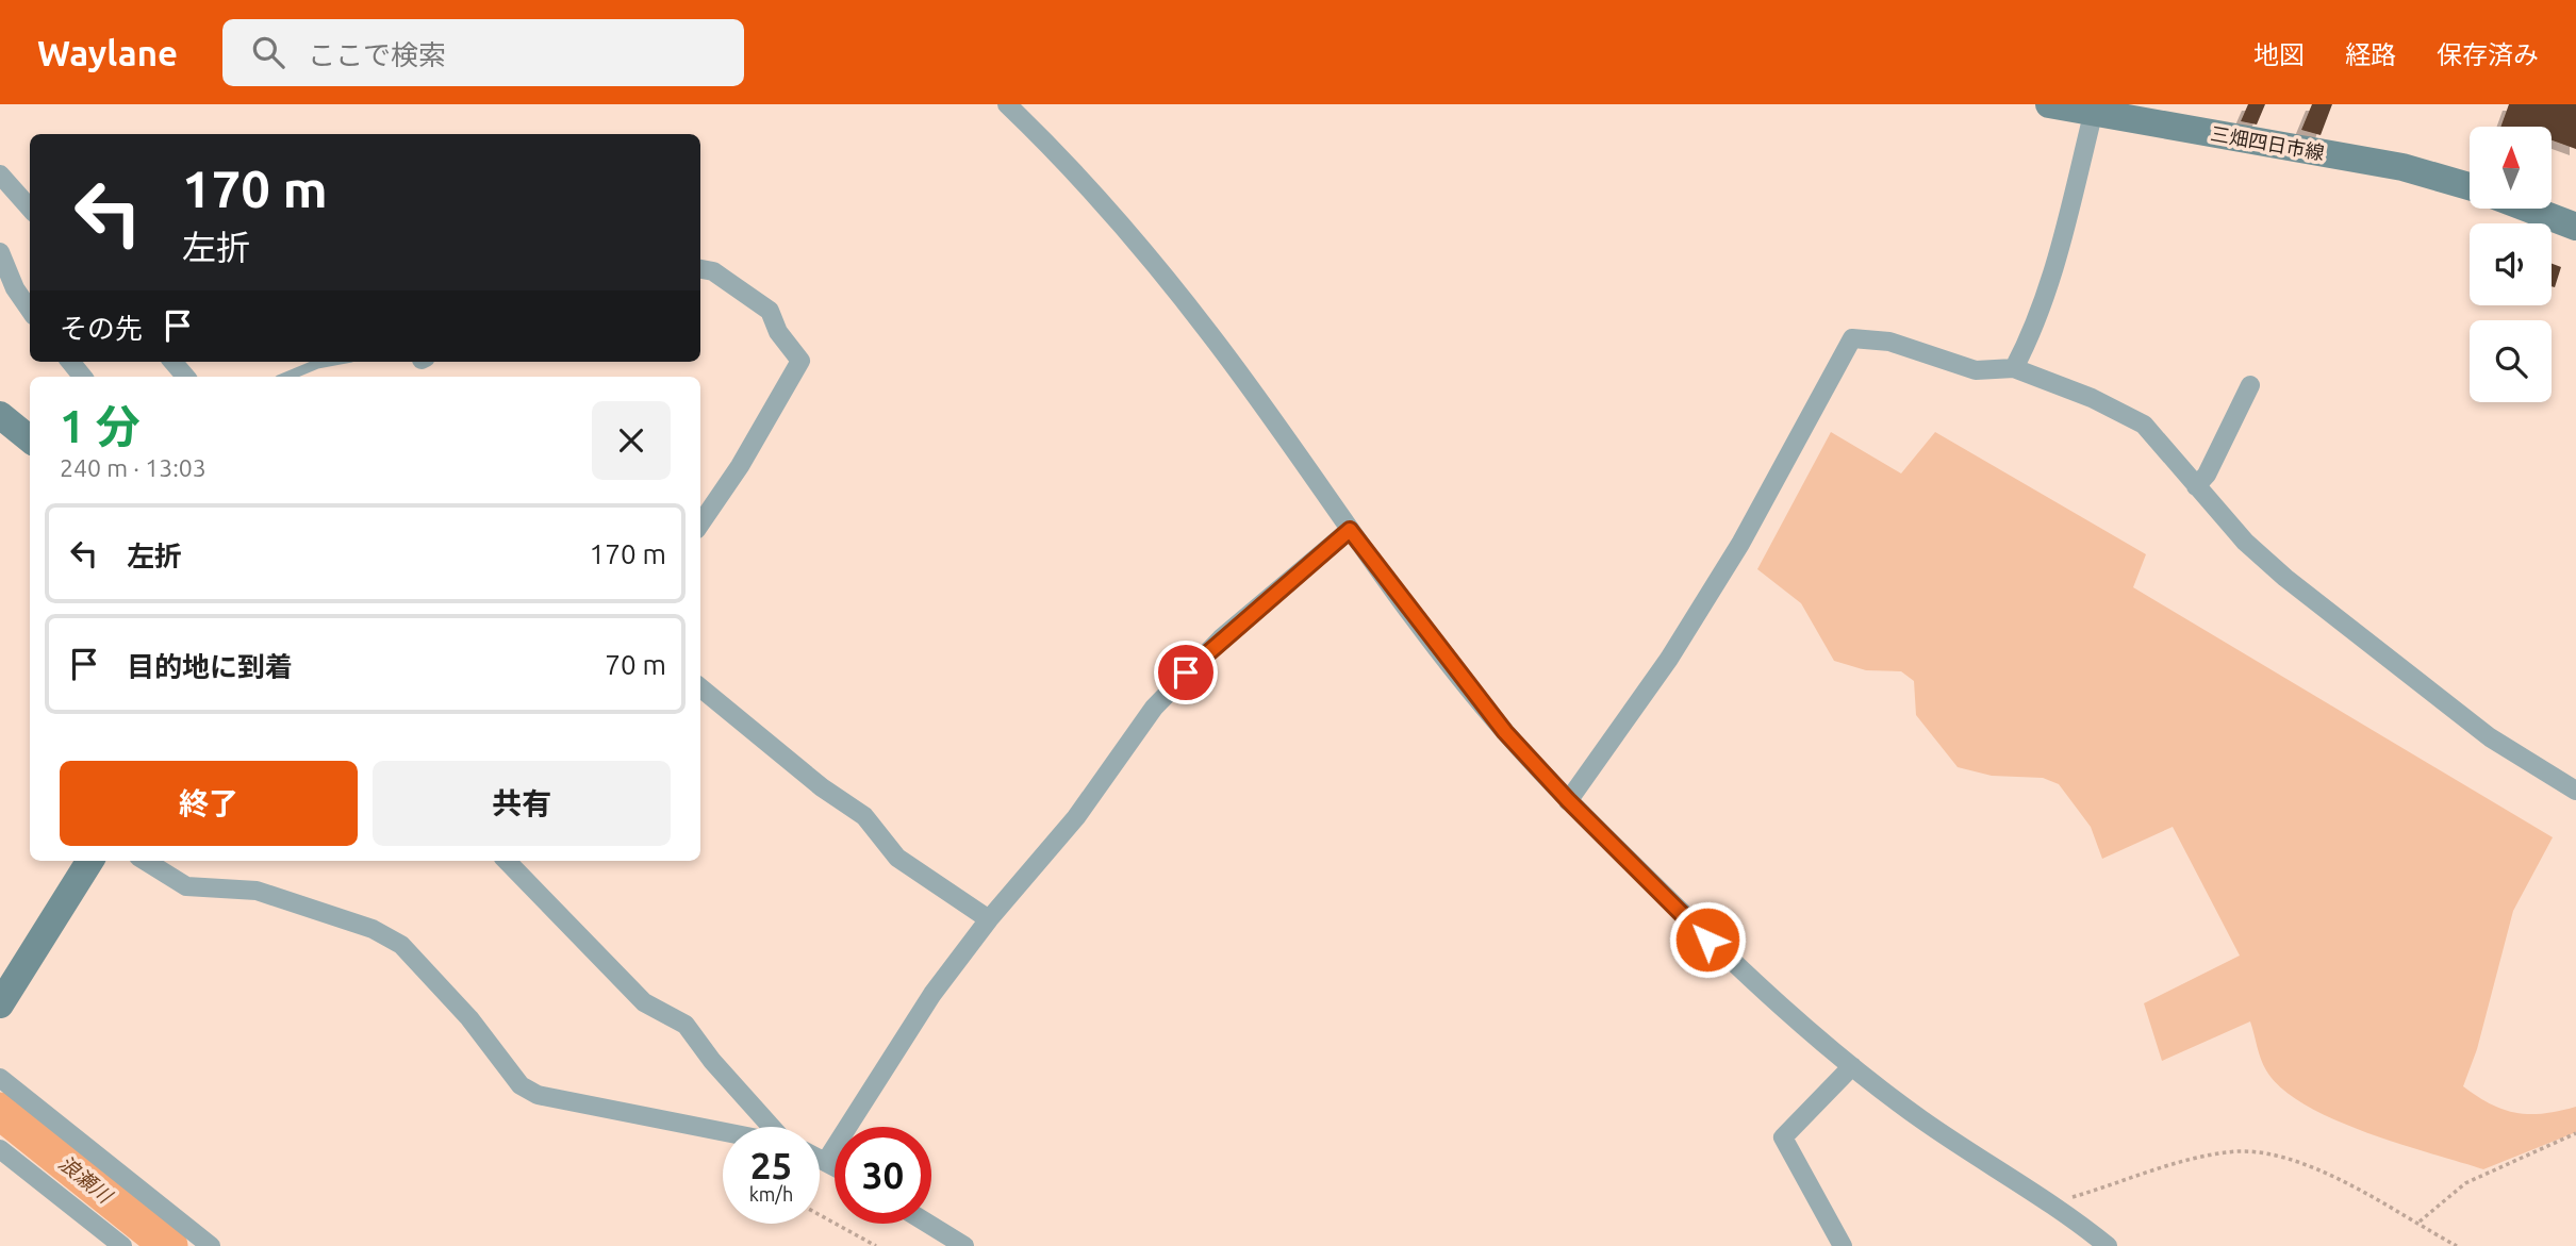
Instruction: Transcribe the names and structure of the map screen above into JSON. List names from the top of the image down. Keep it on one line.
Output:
{"streets":{"main road":["三畑四日市線"]},"water":["浪瀬川"],"north":"top","page":{"header":"Waylane","search":"ここで検索","nav":["地図","経路","保存済み"],"turn":["170 m","左折"],"then":"その先","heading":["1 分","240 m · 13:03"],"list":[{"name":"左折","value":"170 m"},{"name":"目的地に到着","value":"70 m"}],"buttons":["終了","共有"],"speed":"25 km/h","limit":"30"}}
